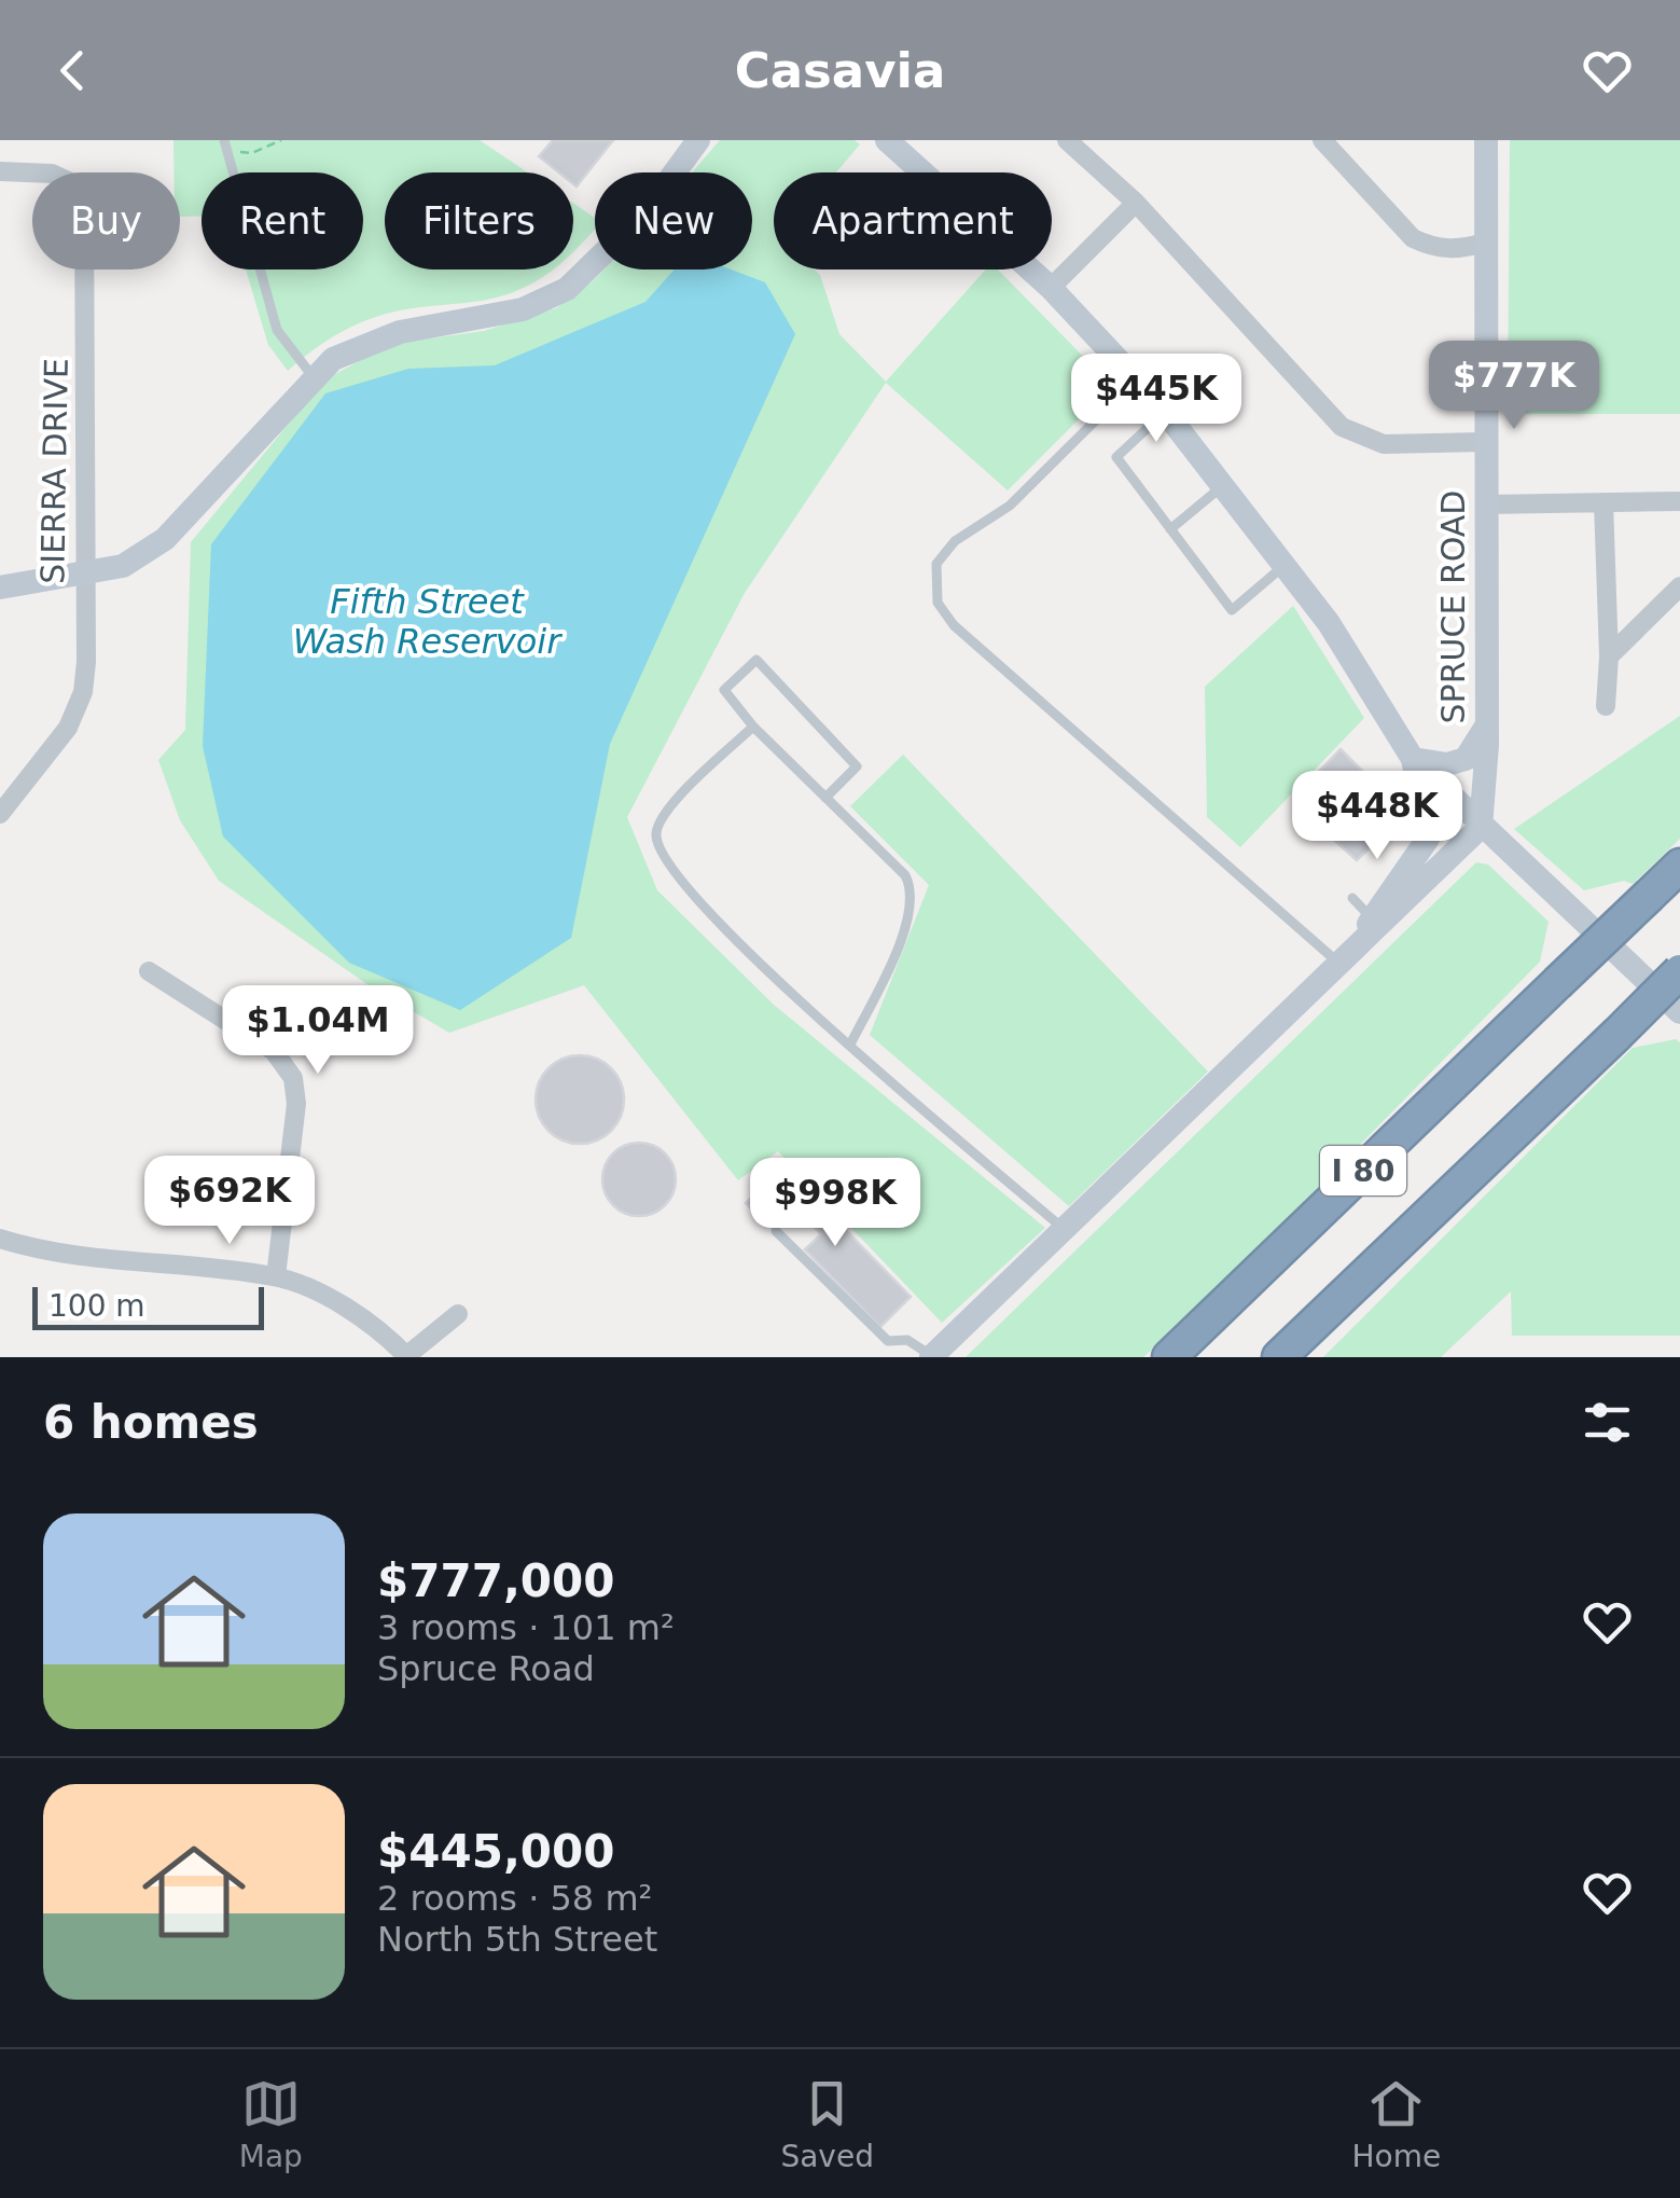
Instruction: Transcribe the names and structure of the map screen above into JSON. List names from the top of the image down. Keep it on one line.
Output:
{"streets":{"highway":["I 80"],"street":["SIERRA DRIVE","SPRUCE ROAD"]},"water":["Fifth Street Wash Reservoir"],"scale_bar":"100 m","page":{"header":"Casavia","chip":["Buy","Rent","Filters","New","Apartment"],"price":["$777K","$445K","$448K","$1.04M","$692K","$998K"],"scale":"100 m","heading":"6 homes","list":[{"name":"$777,000","note":"3 rooms · 101 m² · Spruce Road"},{"name":"$445,000","note":"2 rooms · 58 m² · North 5th Street"}],"tabs":["Map","Saved","Home"]}}
